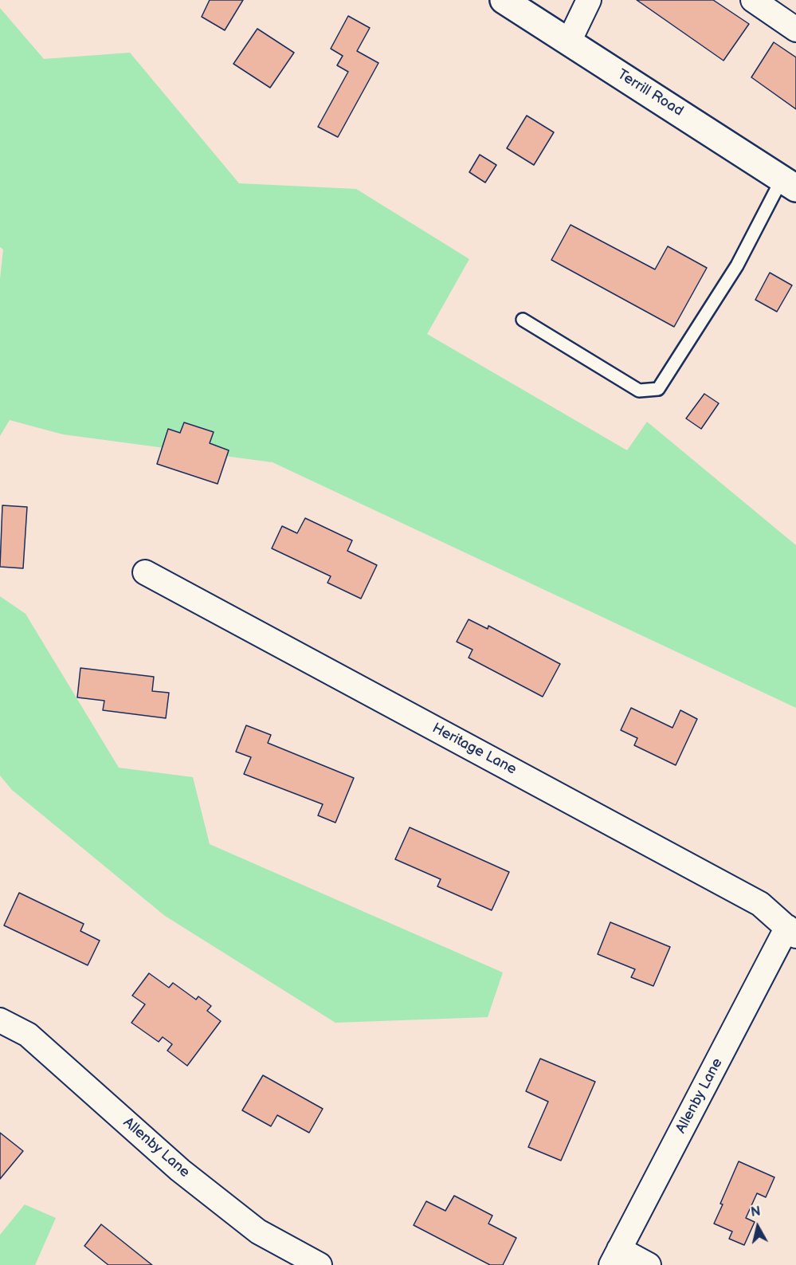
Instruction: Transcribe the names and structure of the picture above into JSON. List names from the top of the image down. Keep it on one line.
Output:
{"streets":{"street":["Terrill Road","Heritage Lane","Allenby Lane"]},"crossings":[["Heritage Lane","Allenby Lane"]],"north":"top"}
